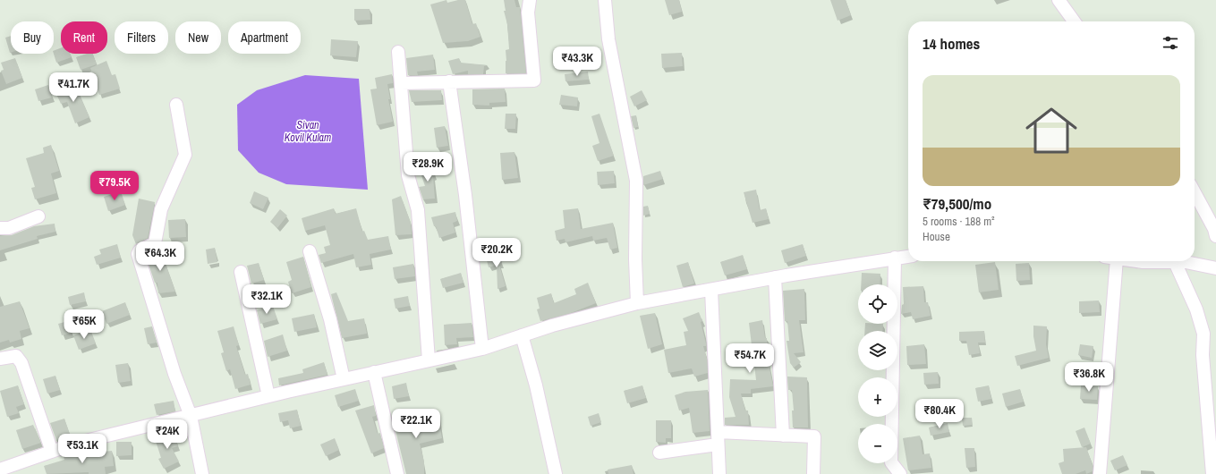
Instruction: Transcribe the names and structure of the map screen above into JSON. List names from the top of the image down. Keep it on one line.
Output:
{"water":["Sivan Kovil Kulam"],"page":{"chip":["Buy","Rent","Filters","New","Apartment"],"heading":"14 homes","price":["₹43.3K","₹41.7K","₹28.9K","₹79.5K","₹20.2K","₹64.3K","₹32.1K","₹65K","₹54.7K","₹36.8K","₹80.4K","₹22.1K","₹24K","₹53.1K"],"list":[{"name":"₹79,500/mo","note":"5 rooms · 188 m² · House"}],"map_buttons":["+","−"]}}
